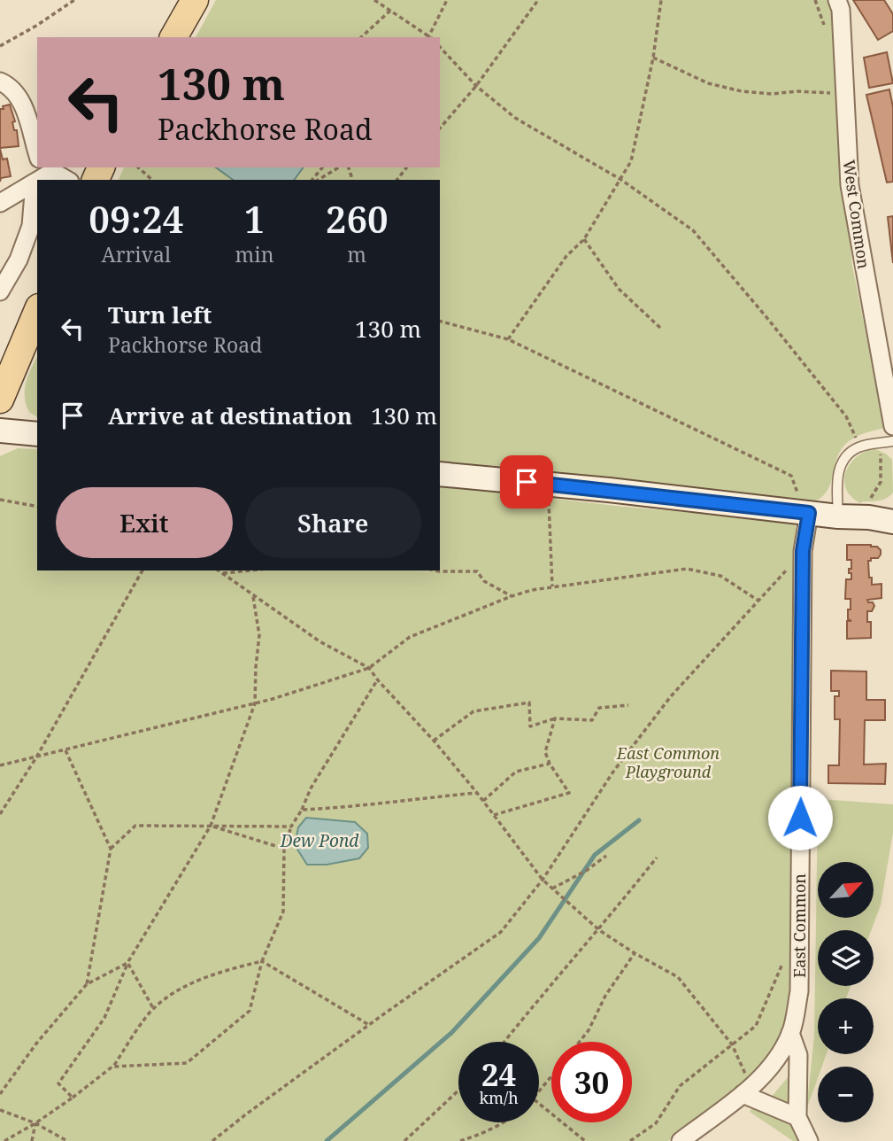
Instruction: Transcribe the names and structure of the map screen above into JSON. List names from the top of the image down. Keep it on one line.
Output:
{"streets":{"street":["West Common","East Common"]},"water":["Dew Pond"],"parks":["East Common Playground"],"north":"top right","page":{"turn":["130 m","Packhorse Road"],"eta":["09:24","Arrival","1","min","260","m"],"list":[{"name":"Turn left","note":"Packhorse Road","value":"130 m"},{"name":"Arrive at destination","value":"130 m"}],"buttons":["Exit","Share"],"map_buttons":["+","−"],"speed":"24 km/h","limit":"30"}}
